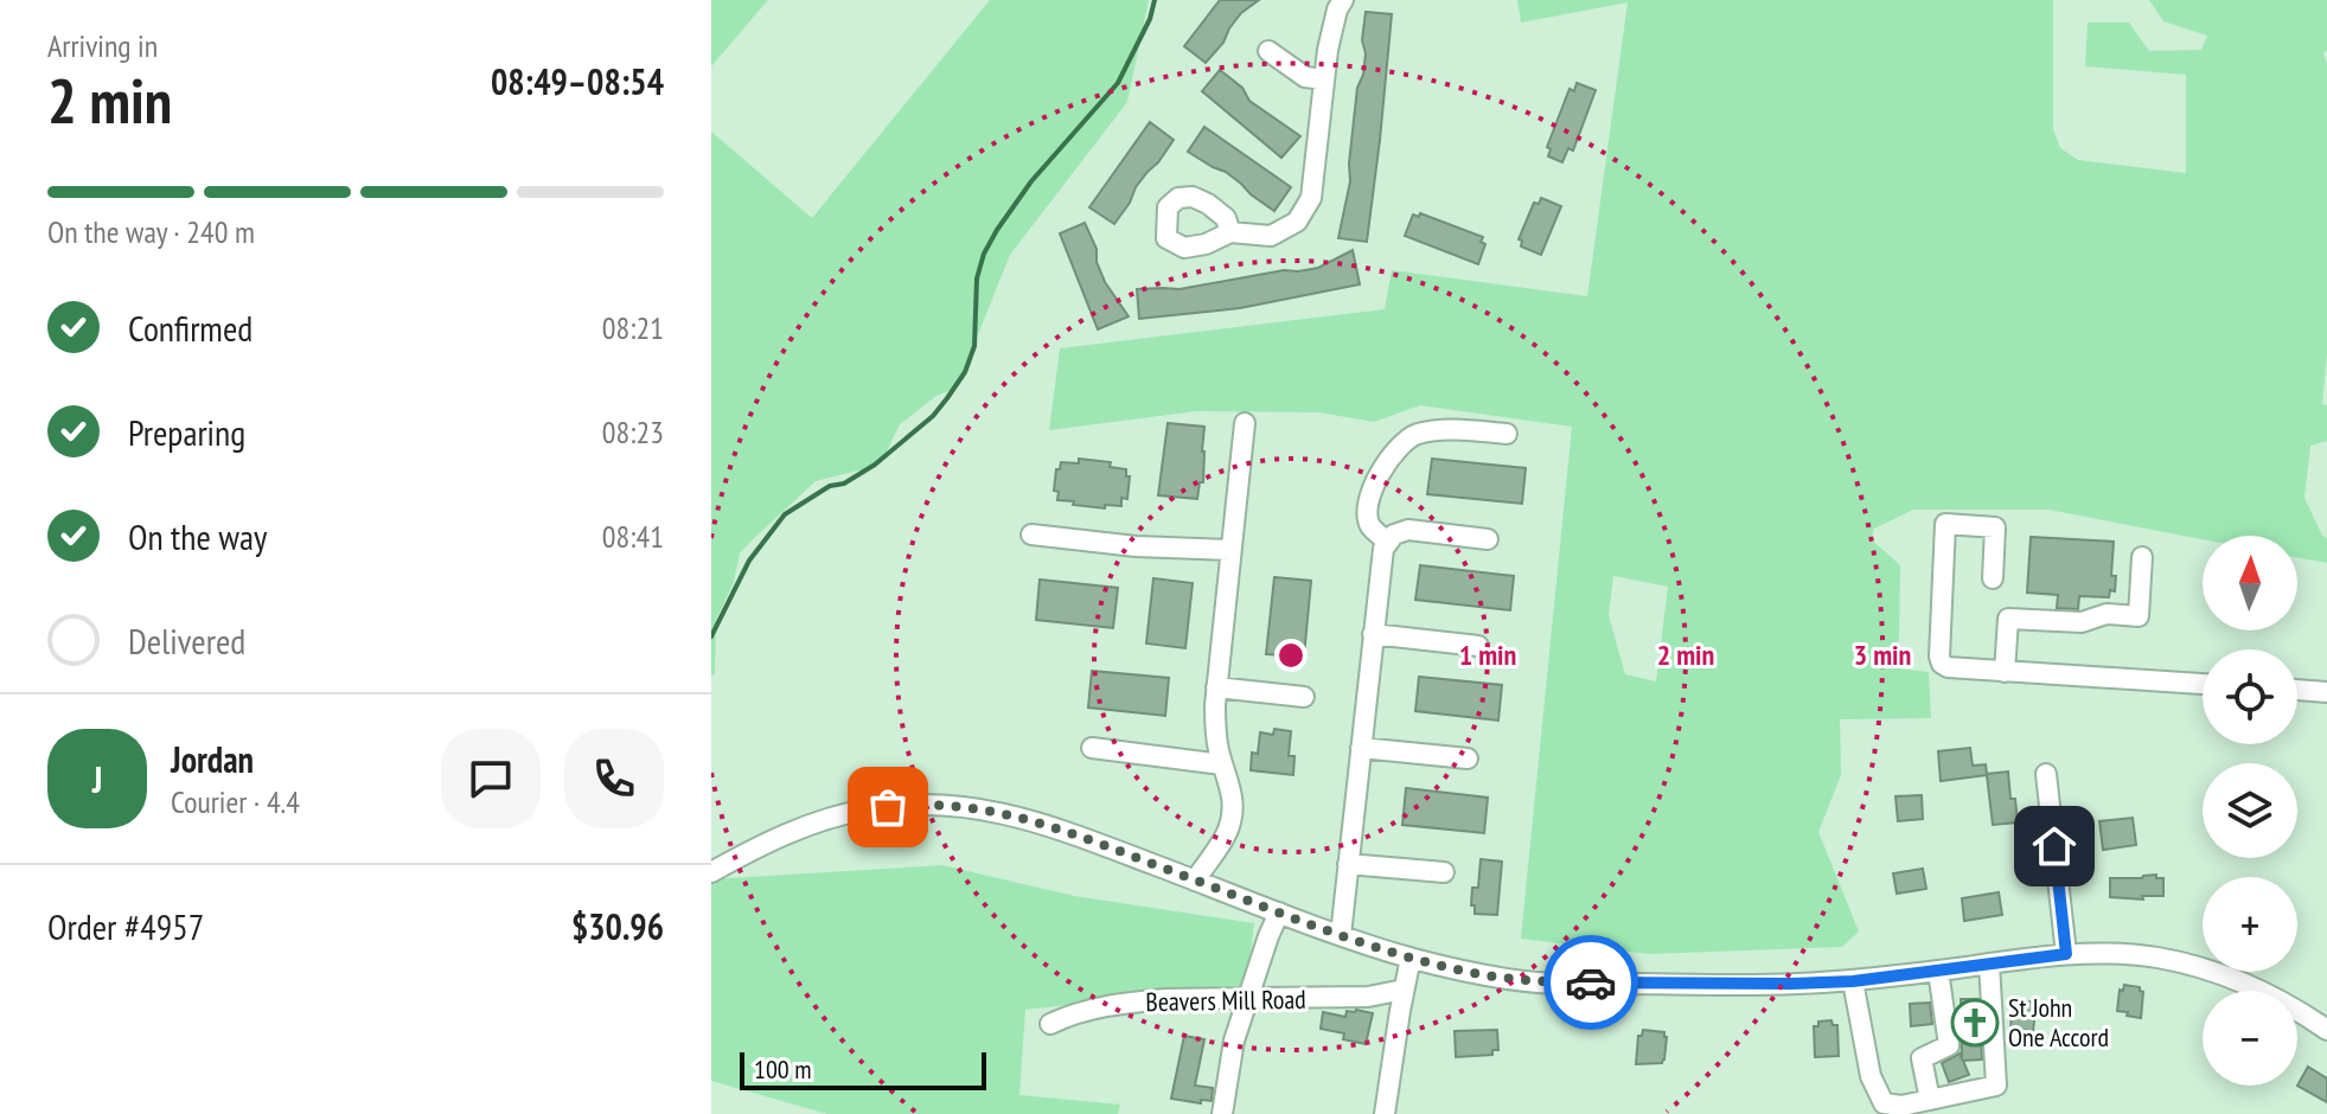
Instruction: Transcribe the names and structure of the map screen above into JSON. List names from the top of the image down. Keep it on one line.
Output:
{"streets":{"street":["Beavers Mill Road"]},"places":{"church":["St John One Accord"]},"scale_bar":"100 m","north":"top","page":{"heading":["2 min","Arriving in","08:49–08:54"],"panel":["Jordan","Courier · 4.4","Order #4957","$30.96"],"bar":"On the way · 240 m","list":[["Confirmed","08:21"],["Preparing","08:23"],["On the way","08:41"],"Delivered"],"map_buttons":["+","−"],"round":"J","scale":"100 m"},"rings":["1 min","2 min","3 min"]}
